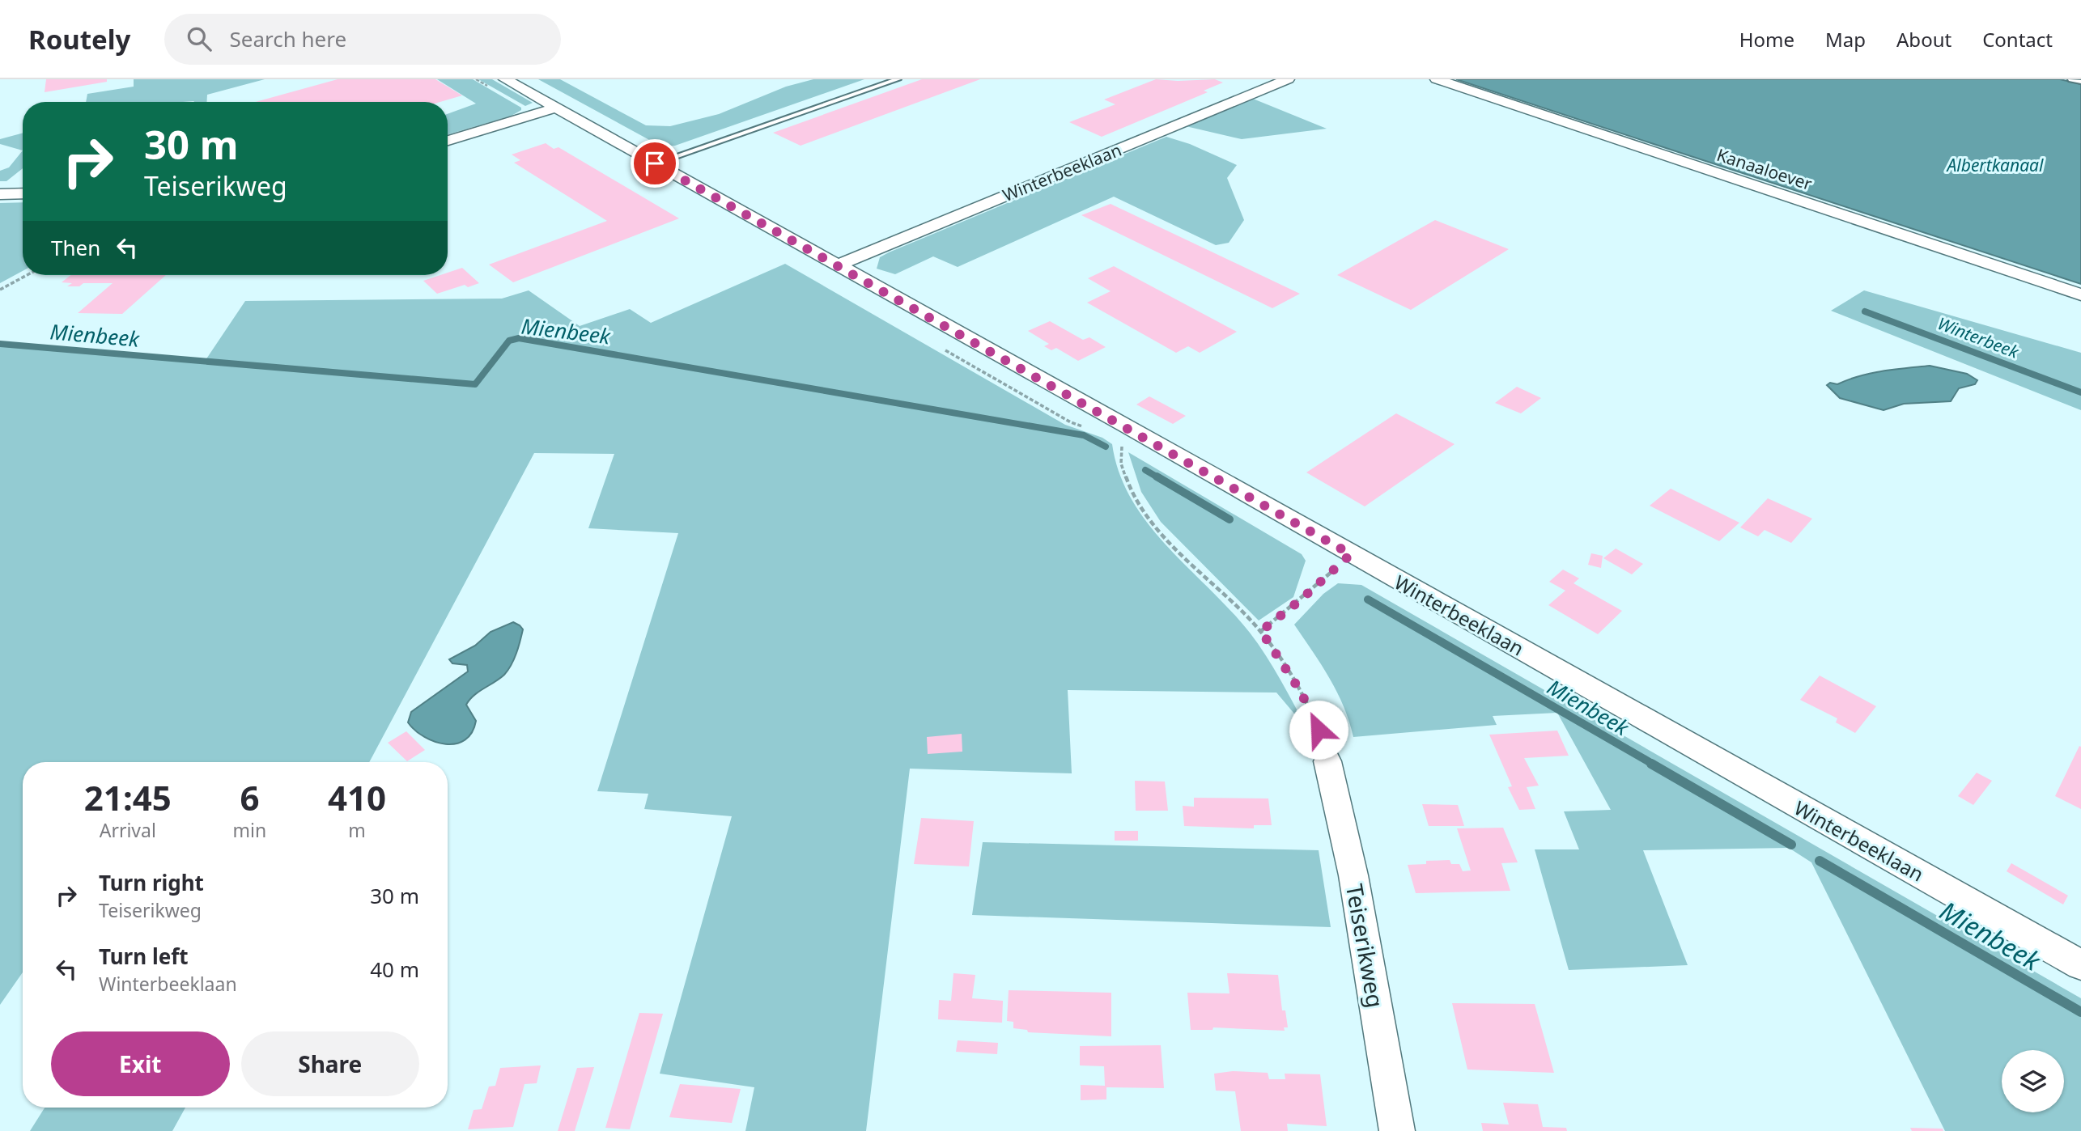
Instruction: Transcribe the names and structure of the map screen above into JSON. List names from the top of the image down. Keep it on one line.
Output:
{"streets":{"street":["Kanaaloever","Winterbeeklaan","Teiserikweg"]},"water":["Albertkanaal","Mienbeek","Winterbeek"],"page":{"header":"Routely","search":"Search here","nav":["Home","Map","About","Contact"],"turn":["30 m","Teiserikweg"],"then":"Then","eta":["21:45","Arrival","6","min","410","m"],"list":[{"name":"Turn right","note":"Teiserikweg","value":"30 m"},{"name":"Turn left","note":"Winterbeeklaan","value":"40 m"}],"buttons":["Exit","Share"]}}
